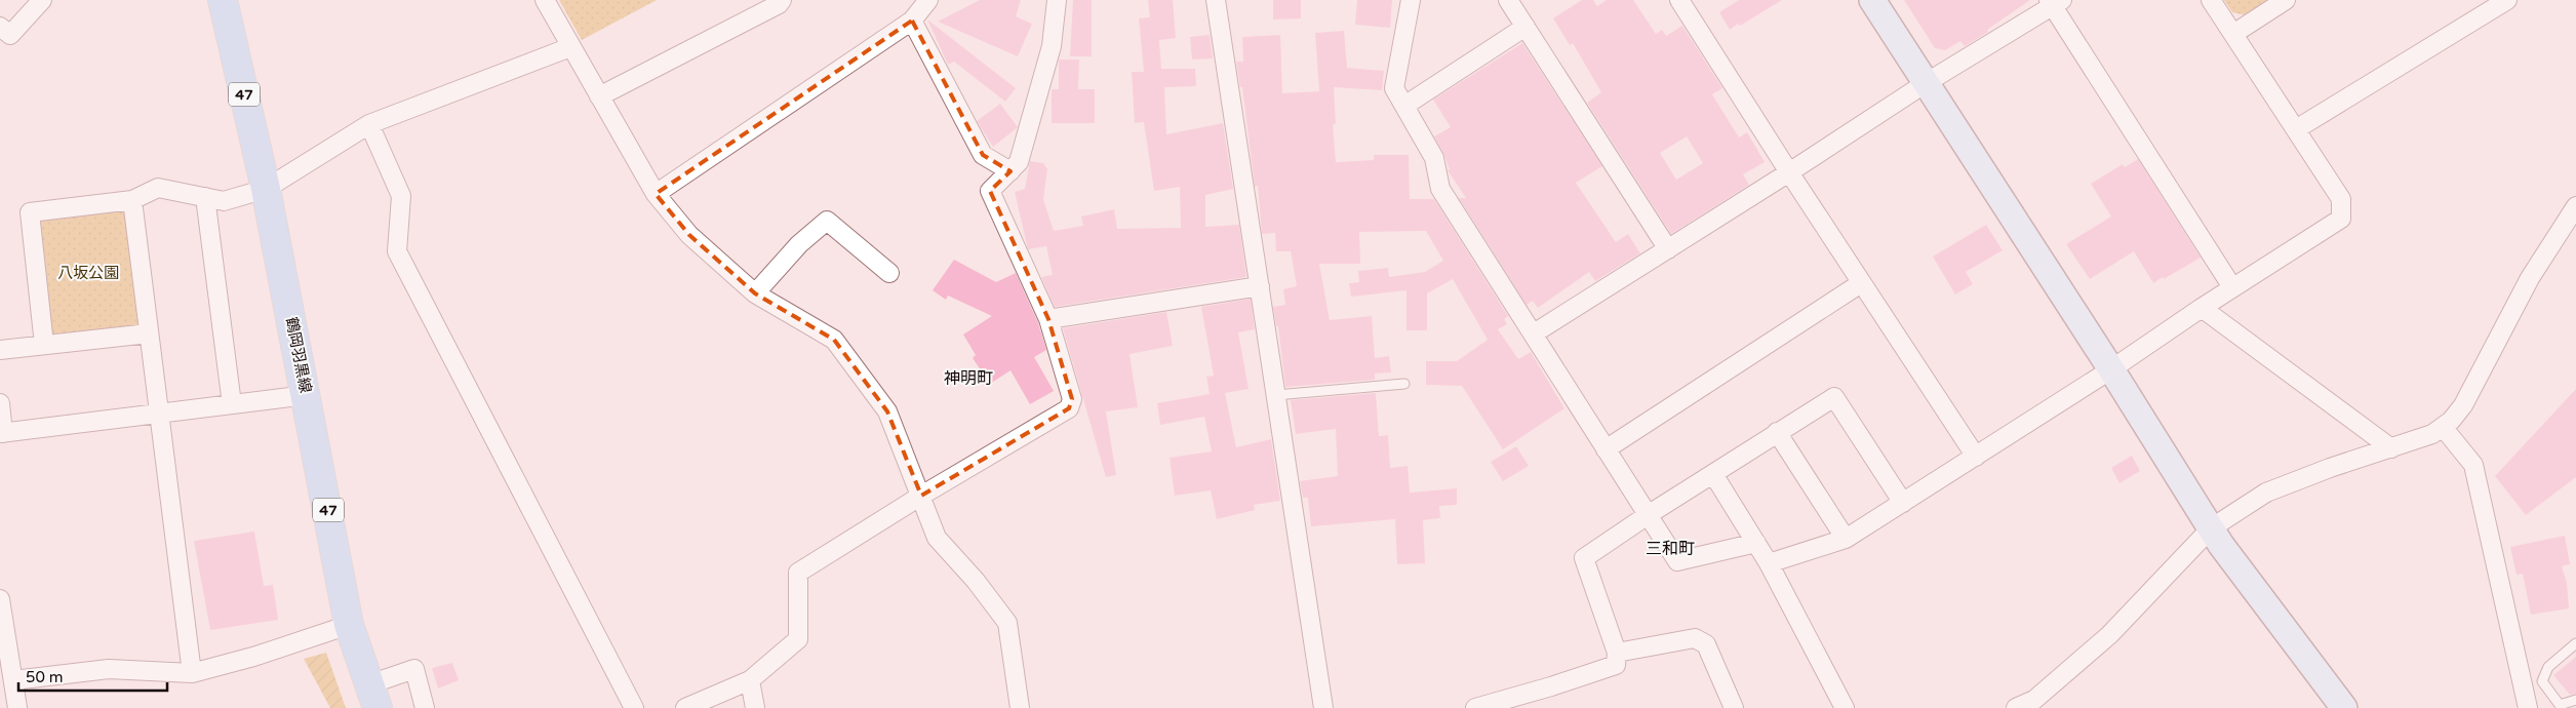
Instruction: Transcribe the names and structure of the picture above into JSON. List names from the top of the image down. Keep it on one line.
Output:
{"streets":{"main road":["47","鶴岡羽黒線"]},"districts":["神明町","三和町"],"parks":["八坂公園"],"scale_bar":"50 m"}
